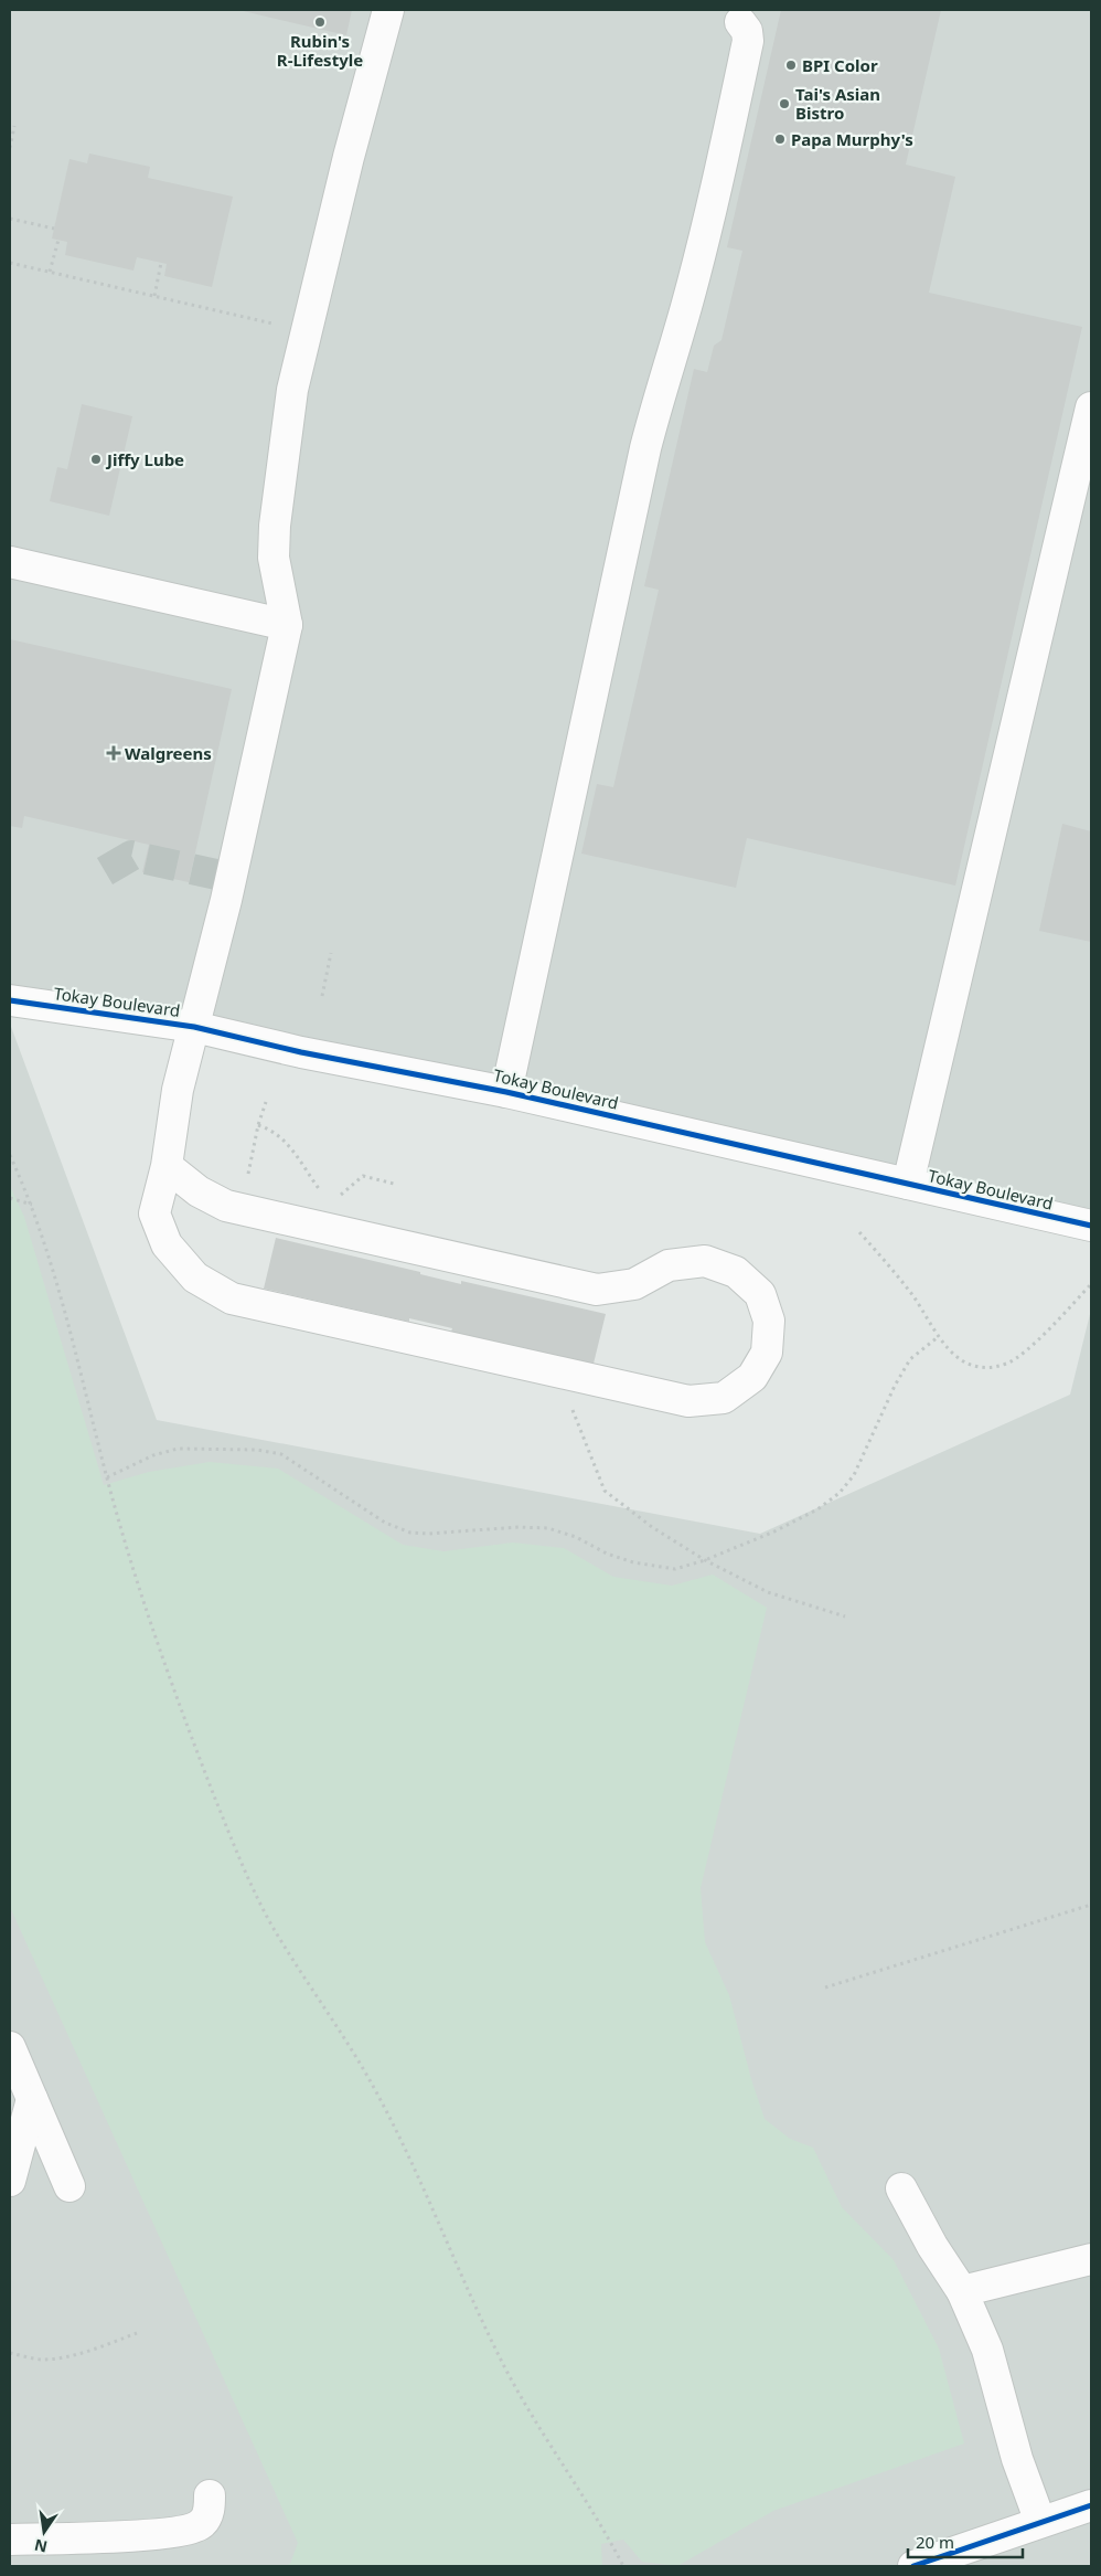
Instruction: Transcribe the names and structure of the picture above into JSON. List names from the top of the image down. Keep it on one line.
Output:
{"streets":{"street":["Tokay Boulevard"]},"places":{"other":["Rubin's R-Lifestyle","BPI Color","Tai's Asian Bistro","Papa Murphy's","Jiffy Lube"],"health":["Walgreens"]},"scale_bar":"20 m","north":"bottom"}
